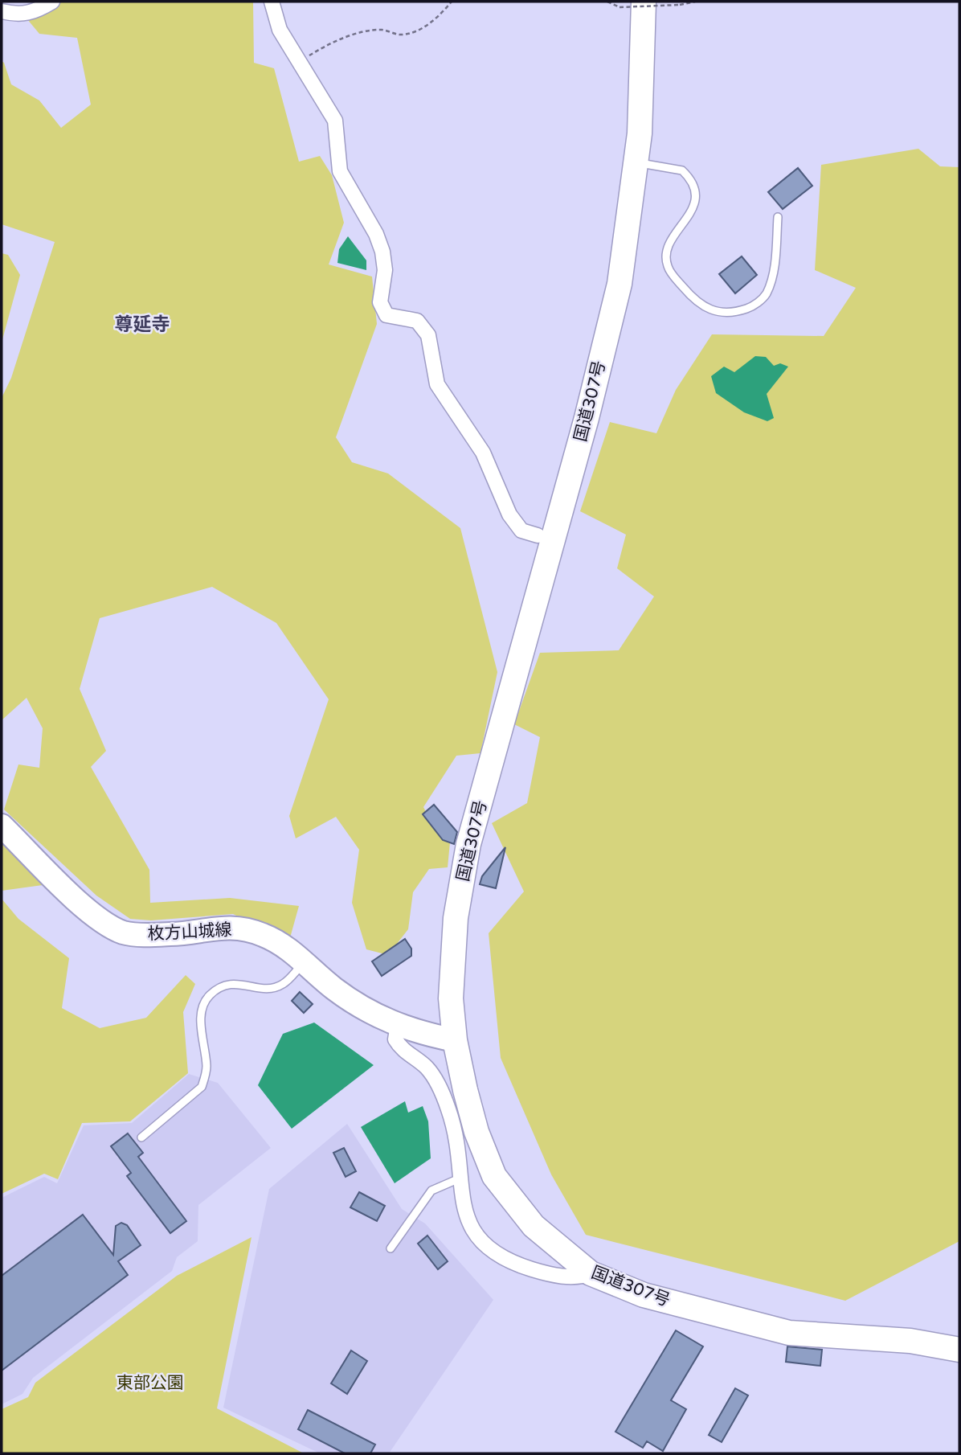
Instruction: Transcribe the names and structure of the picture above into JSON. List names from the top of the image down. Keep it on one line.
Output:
{"streets":{"highway":["国道307号"],"main road":["枚方山城線"]},"crossings":[["国道307号","枚方山城線"]],"districts":["尊延寺"],"parks":["東部公園"]}
